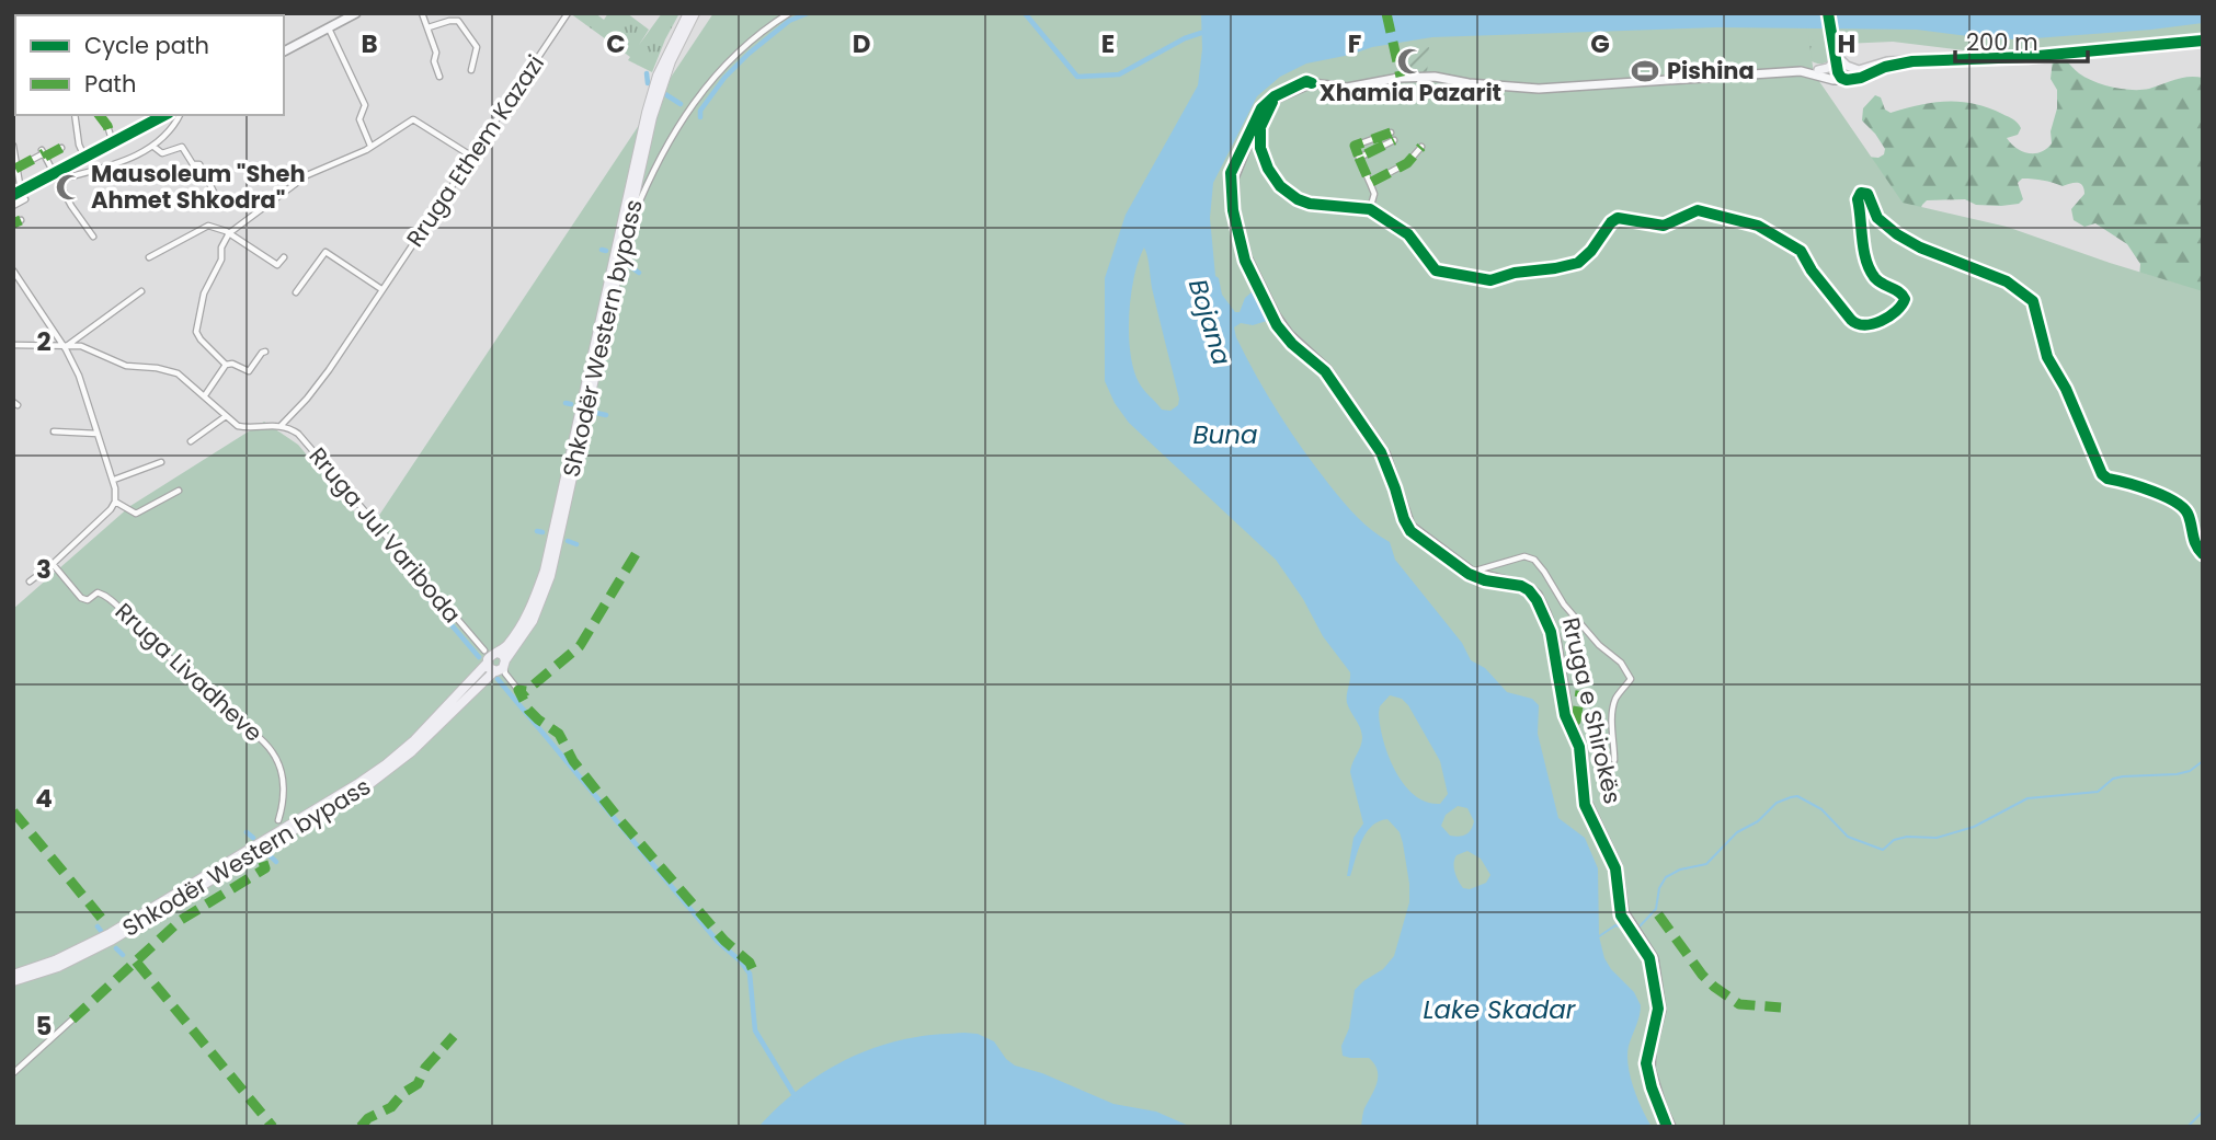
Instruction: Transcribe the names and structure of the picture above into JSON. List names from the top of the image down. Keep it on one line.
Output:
{"streets":{"highway":["Shkodër Western bypass"],"main road":["Rruga e Shirokës"],"street":["Rruga Ethem Kazazi","Rruga Jul Variboda","Rruga Livadheve"]},"crossings":[["Rruga Ethem Kazazi","Rruga Jul Variboda"],["Shkodër Western bypass","Rruga Jul Variboda"]],"water":["Bojana","Buna","Lake Skadar"],"places":{"mosque":["Xhamia Pazarit","Mausoleum \"Sheh Ahmet Shkodra\""],"sports":["Pishina"]},"legend":["Cycle path","Path"],"scale_bar":"200 m","grid":{"columns":["B","C","D","E","F","G","H"],"rows":["2","3","4","5"]}}
